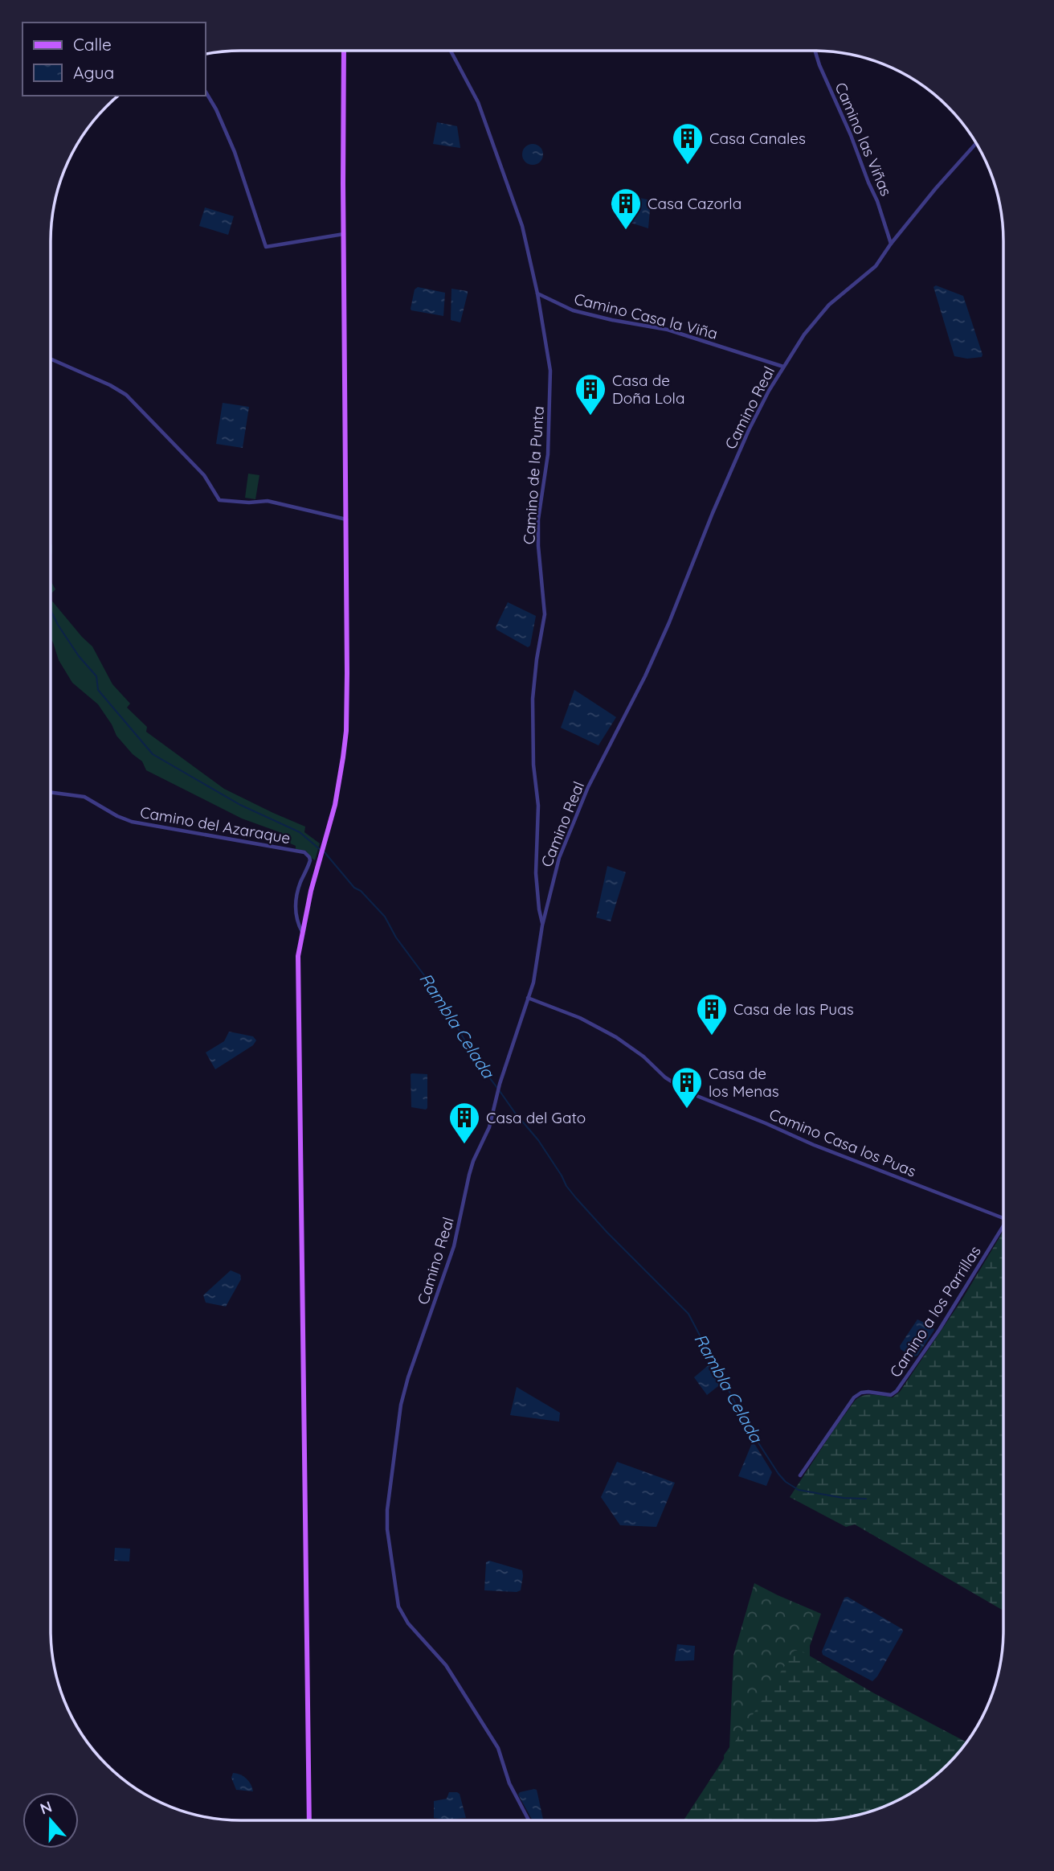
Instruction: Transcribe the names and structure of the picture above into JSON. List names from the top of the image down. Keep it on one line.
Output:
{"streets":{"street":["Camino las Viñas","Camino Casa la Viña","Camino Real","Camino de la Punta","Camino del Azaraque","Camino Casa los Puas","Camino a los Parrillas"]},"crossings":[["Camino las Viñas","Camino Real"],["Camino Casa la Viña","Camino Real"],["Camino Casa la Viña","Camino de la Punta"],["Camino Real","Camino de la Punta"],["Camino Real","Camino Casa los Puas"]],"water":["Rambla Celada"],"places":{"building":["Casa Canales","Casa Cazorla","Casa de Doña Lola","Casa de las Puas","Casa de los Menas","Casa del Gato"]},"legend":["Calle","Agua"],"north":"top"}
